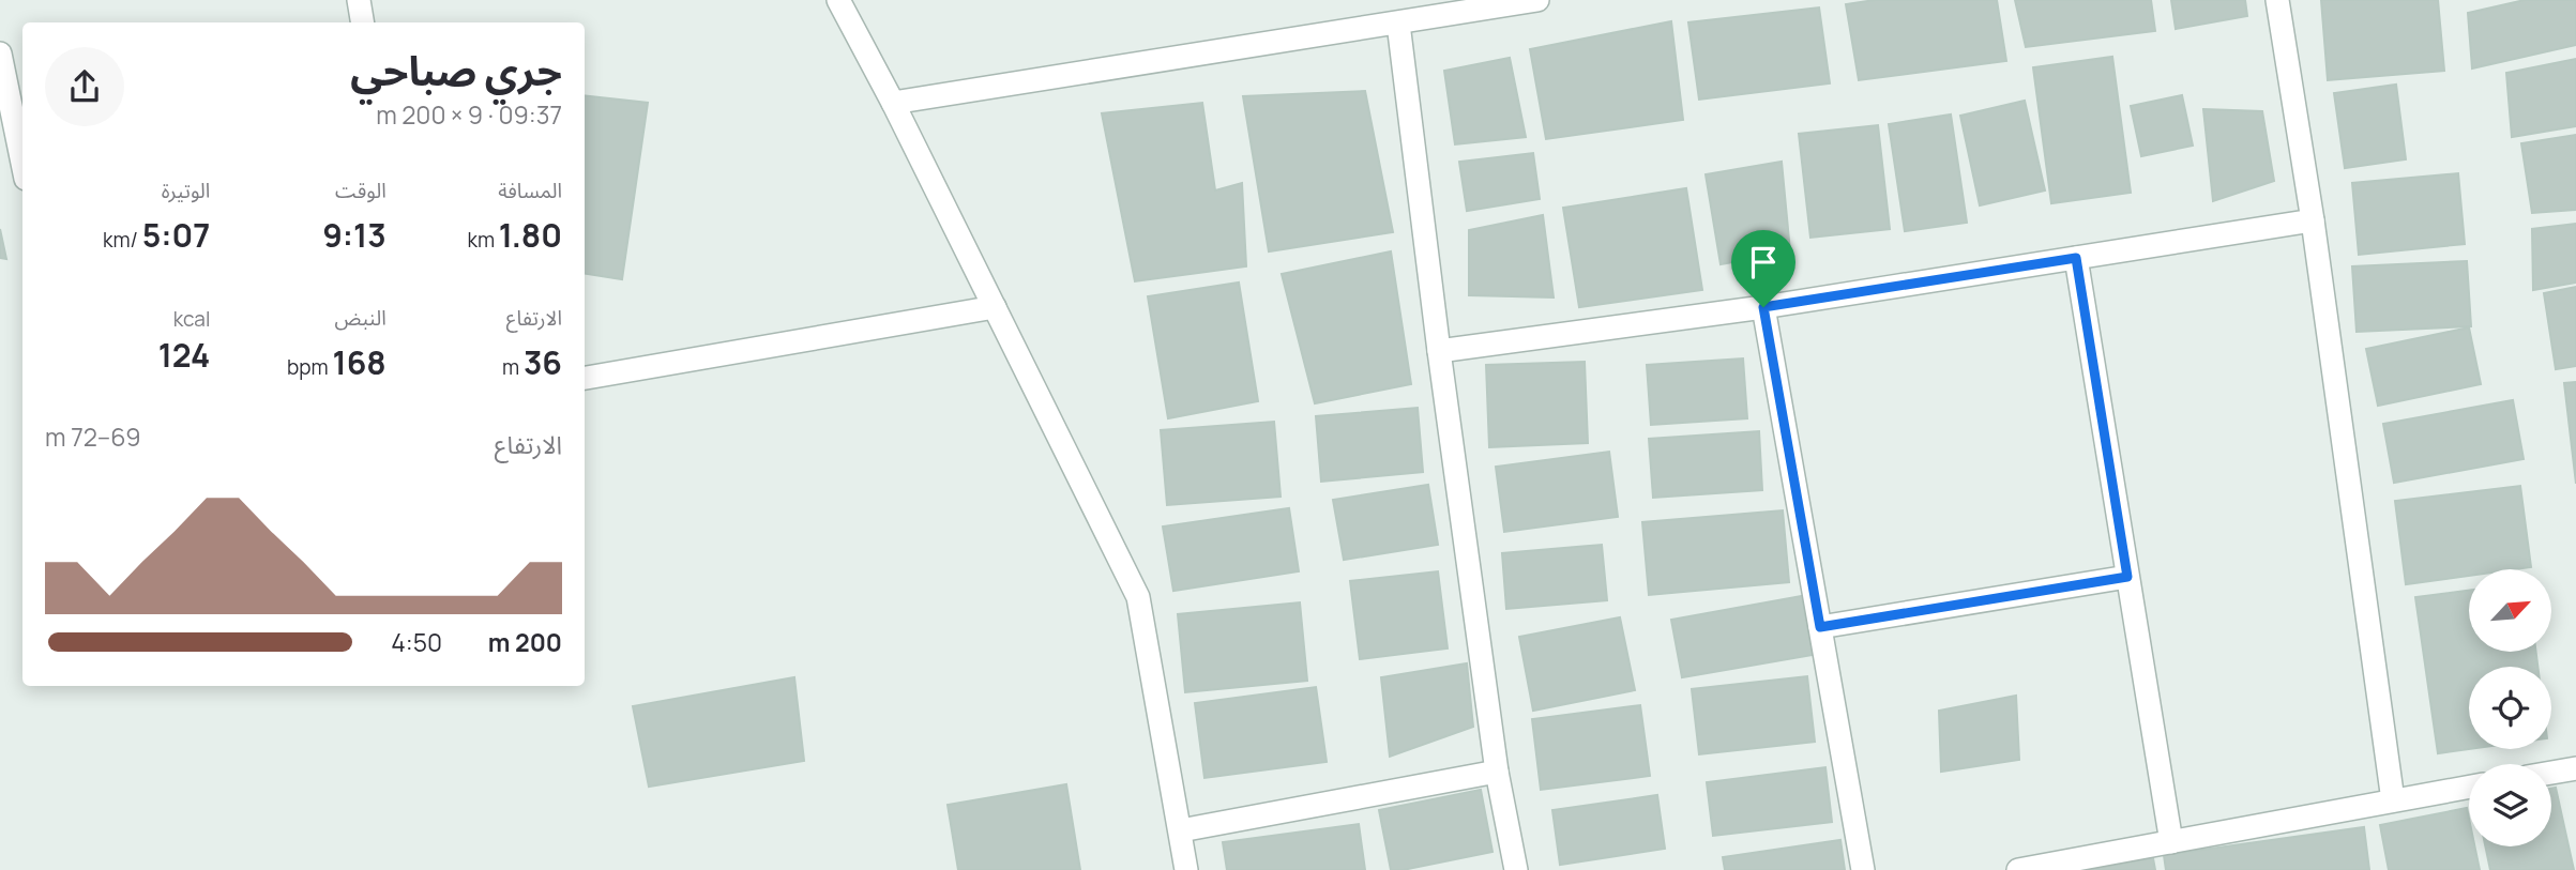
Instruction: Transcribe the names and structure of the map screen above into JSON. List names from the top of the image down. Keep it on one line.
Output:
{"north":"top right","page":{"heading":["جري صباحي","09:37 · 9 × 200 m"],"stats":[["المسافة","1.80 km"],["الوقت","9:13"],["الوتيرة","5:07 /km"],["الارتفاع","36 m"],["النبض","168 bpm"],["kcal","124"]],"chart":["الارتفاع","69–72 m"],"list":[{"name":"200 m","note":"4:50"}]}}
